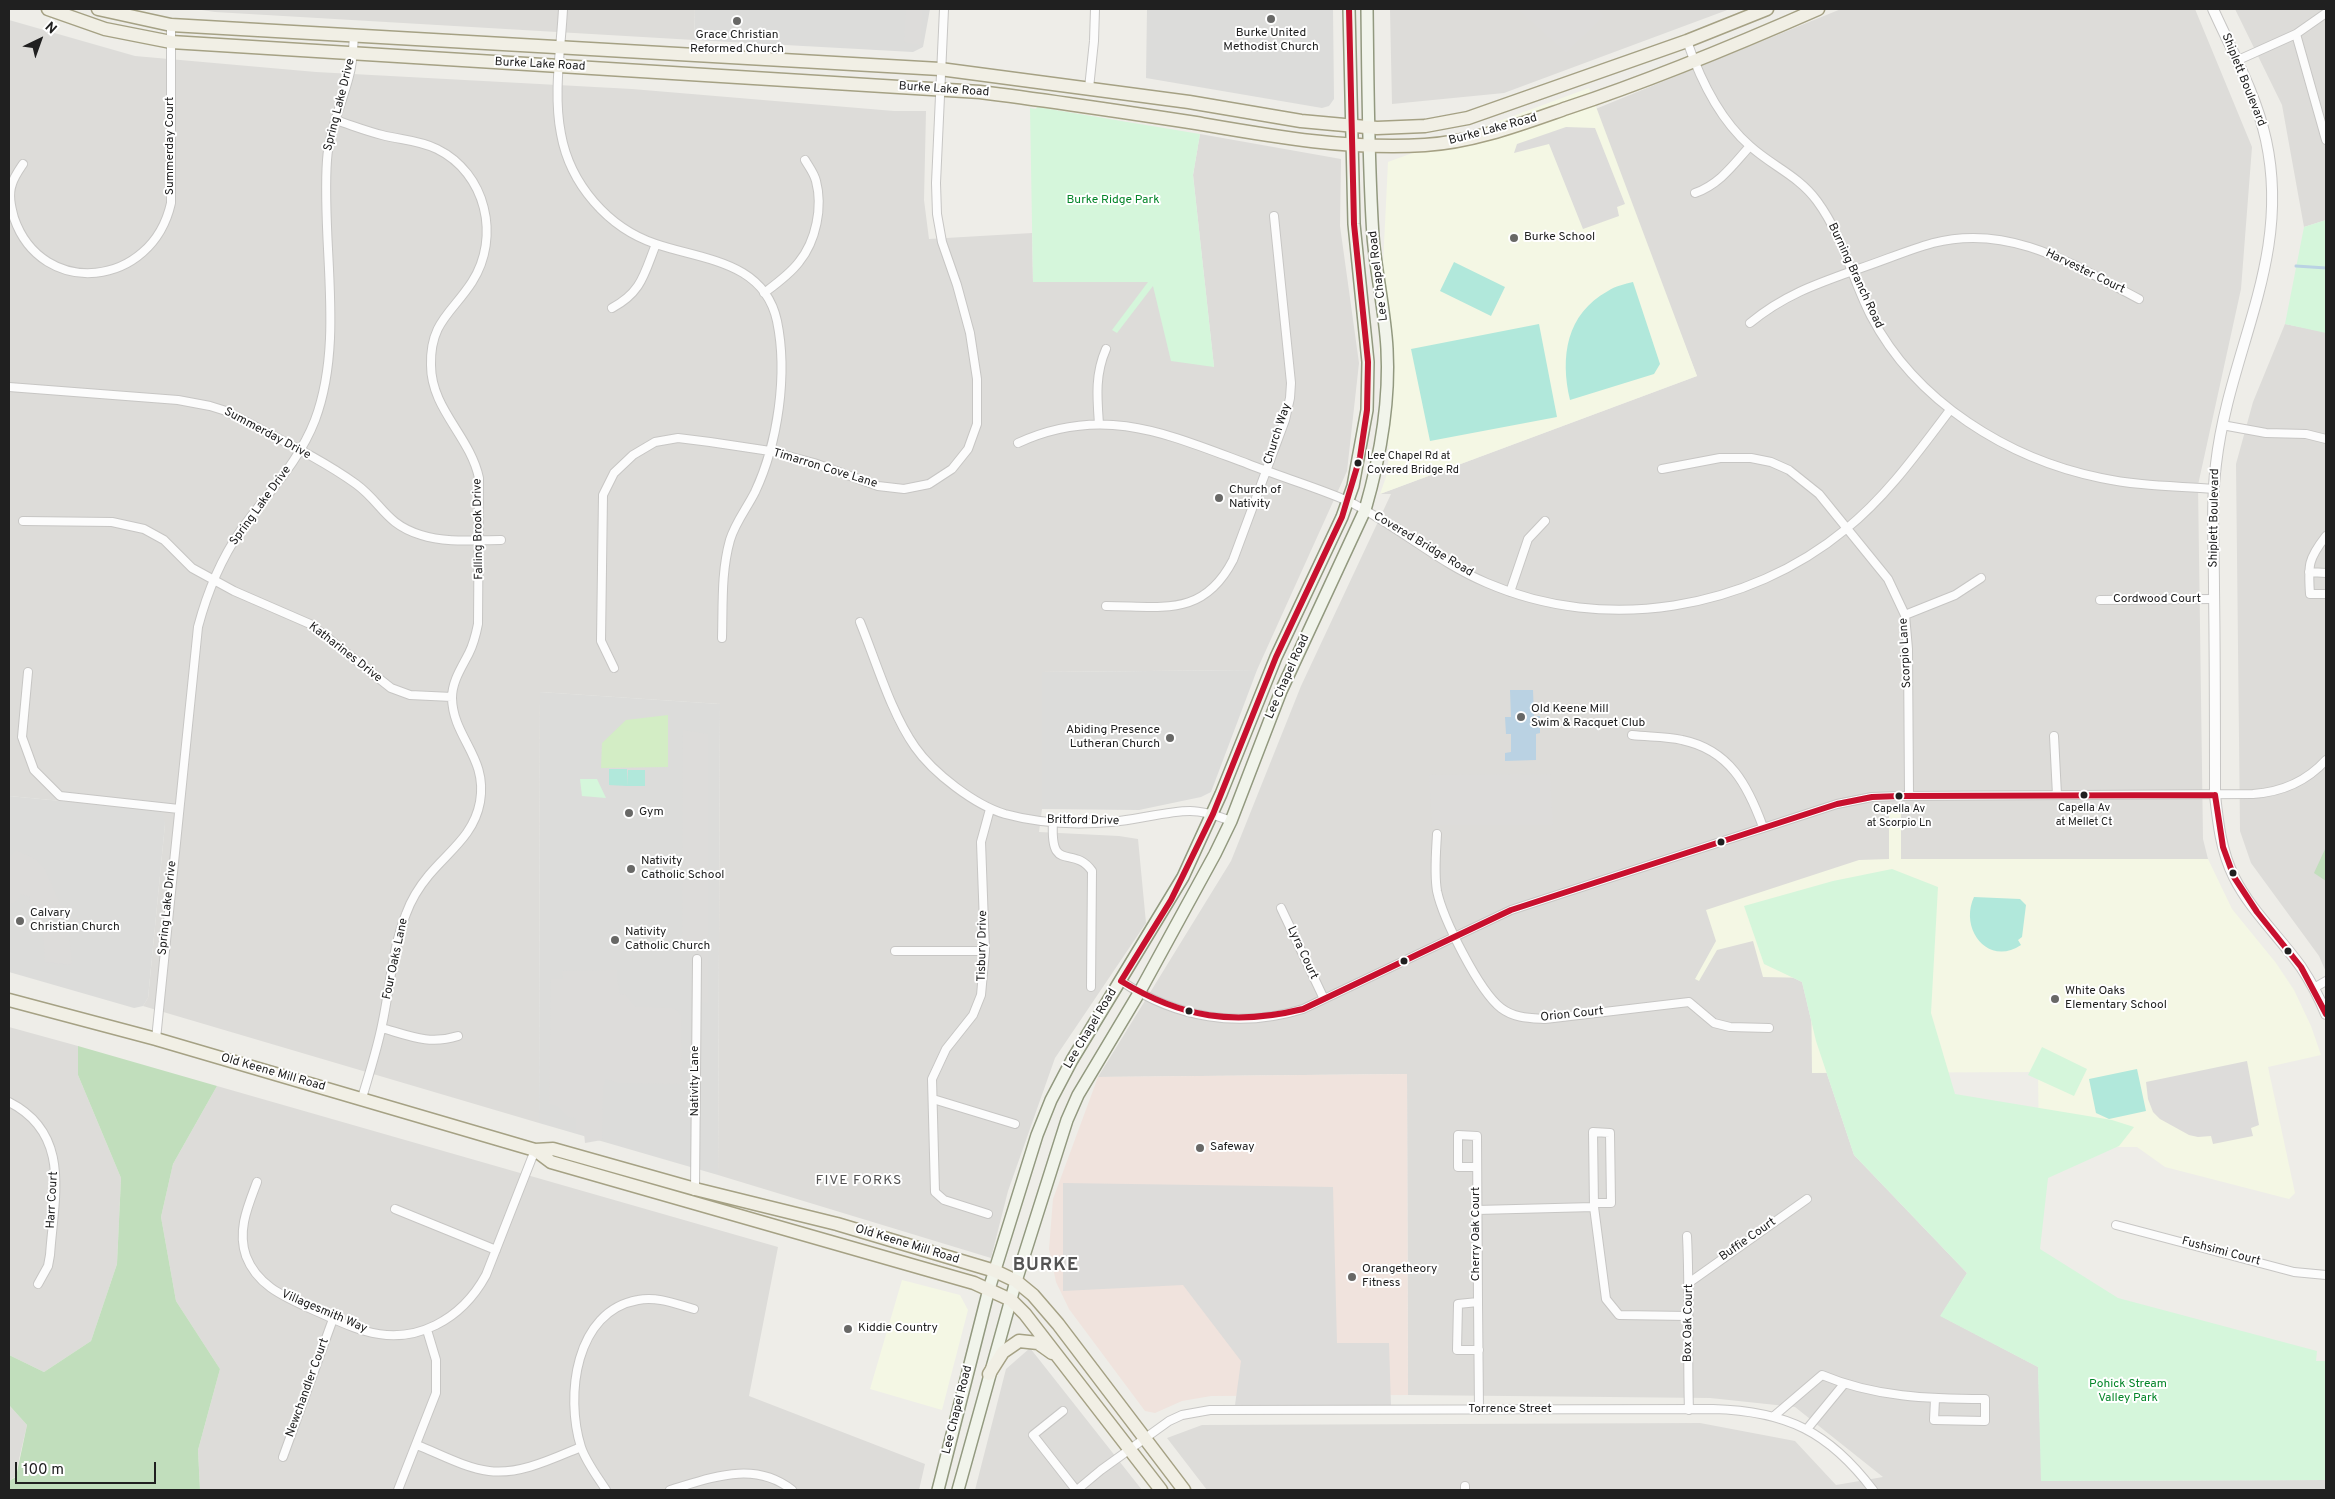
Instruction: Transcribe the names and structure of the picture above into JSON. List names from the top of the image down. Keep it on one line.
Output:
{"streets":{"main road":["Burke Lake Road","Lee Chapel Road","Old Keene Mill Road"],"street":["Shiplett Boulevard","Spring Lake Drive","Summerday Court","Harvester Court","Burning Branch Road","Summerday Drive","Church Way","Timarron Cove Lane","Falling Brook Drive","Covered Bridge Road","Cordwood Court","Katharines Drive","Scorpio Lane","Britford Drive","Tisbury Drive","Lyra Court","Four Oaks Lane","Orion Court","Nativity Lane","Harr Court","Cherry Oak Court","Buffie Court","Fushsimi Court","Villagesmith Way","Box Oak Court","Newchandler Court","Torrence Street"]},"crossings":[["Burke Lake Road","Spring Lake Drive"],["Burke Lake Road","Summerday Court"],["Burke Lake Road","Lee Chapel Road"],["Burke Lake Road","Burning Branch Road"],["Burke Lake Road","Timarron Cove Lane"],["Shiplett Boulevard","Burning Branch Road"],["Shiplett Boulevard","Cordwood Court"],["Spring Lake Drive","Summerday Drive"],["Spring Lake Drive","Falling Brook Drive"],["Spring Lake Drive","Katharines Drive"],["Spring Lake Drive","Old Keene Mill Road"],["Harvester Court","Burning Branch Road"],["Lee Chapel Road","Covered Bridge Road"],["Lee Chapel Road","Britford Drive"],["Lee Chapel Road","Old Keene Mill Road"],["Burning Branch Road","Covered Bridge Road"],["Summerday Drive","Falling Brook Drive"],["Church Way","Covered Bridge Road"],["Falling Brook Drive","Katharines Drive"],["Falling Brook Drive","Four Oaks Lane"],["Covered Bridge Road","Scorpio Lane"],["Katharines Drive","Four Oaks Lane"],["Britford Drive","Tisbury Drive"],["Four Oaks Lane","Old Keene Mill Road"],["Old Keene Mill Road","Nativity Lane"],["Old Keene Mill Road","Villagesmith Way"],["Old Keene Mill Road","Torrence Street"],["Cherry Oak Court","Torrence Street"],["Buffie Court","Box Oak Court"],["Villagesmith Way","Newchandler Court"],["Box Oak Court","Torrence Street"]],"districts":["FIVE FORKS","BURKE"],"parks":["Burke Ridge Park","Pohick Stream Valley Park"],"places":["Burke United Methodist Church","Grace Christian Reformed Church","Burke School","Lee Chapel Rd at Covered Bridge Rd","Church of Nativity","Old Keene Mill Swim & Racquet Club","Abiding Presence Lutheran Church","Capella Av at Mellet Ct","Capella Av at Scorpio Ln","Gym","Nativity Catholic School","Calvary Christian Church","Nativity Catholic Church","White Oaks Elementary School","Safeway","Orangetheory Fitness","Kiddie Country"],"scale_bar":"100 m","north":"top right"}
